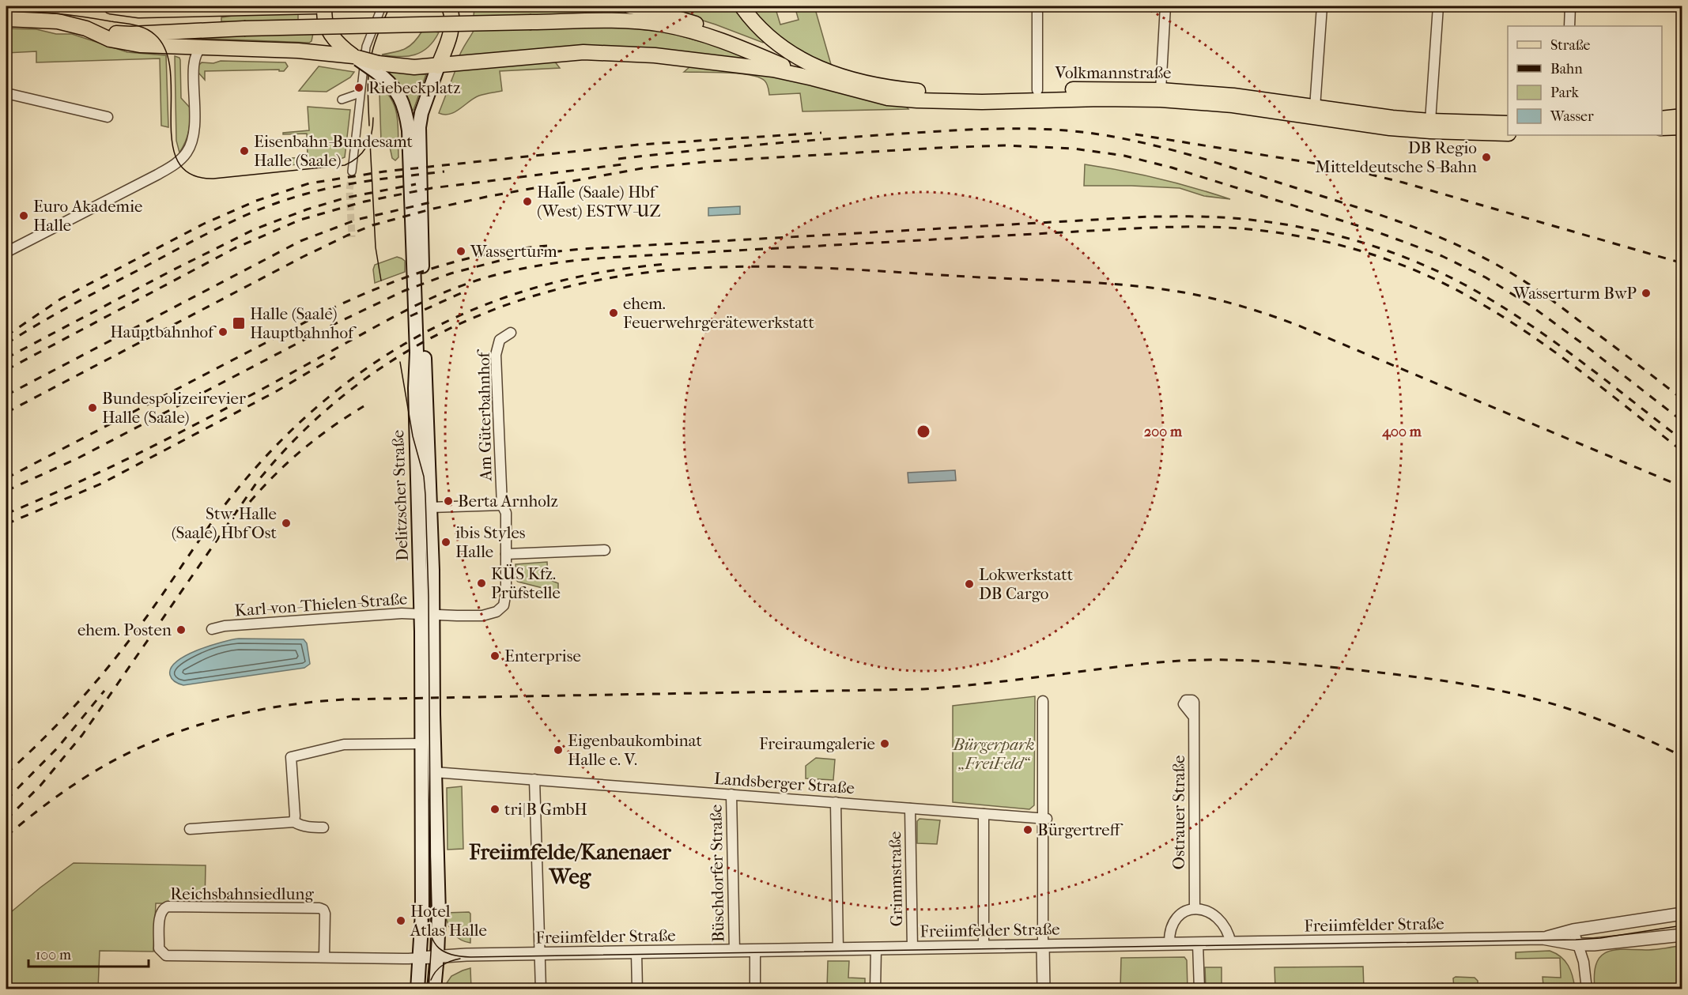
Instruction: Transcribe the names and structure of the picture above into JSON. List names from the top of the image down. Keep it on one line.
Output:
{"streets":{"main road":["Volkmannstraße","Delitzscher Straße"],"street":["Am Güterbahnhof","Karl-von-Thielen-Straße","Landsberger Straße","Ostrauer Straße","Büschdorfer Straße","Grimmstraße","Reichsbahnsiedlung","Freiimfelder Straße"]},"crossings":[["Am Güterbahnhof","Delitzscher Straße"],["Am Güterbahnhof","Karl-von-Thielen-Straße"],["Delitzscher Straße","Karl-von-Thielen-Straße"],["Delitzscher Straße","Landsberger Straße"],["Delitzscher Straße","Freiimfelder Straße"],["Landsberger Straße","Büschdorfer Straße"],["Landsberger Straße","Grimmstraße"],["Büschdorfer Straße","Freiimfelder Straße"],["Grimmstraße","Freiimfelder Straße"]],"districts":["Freiimfelde/Kanenaer Weg"],"parks":["Bürgerpark „FreiFeld“"],"places":{"other":["Riebeckplatz","Eisenbahn-Bundesamt Halle (Saale)","DB Regio Mitteldeutsche S-Bahn","Halle (Saale) Hbf (West) ESTW-UZ","Euro Akademie Halle","Wasserturm","Wasserturm BwP","ehem. Feuerwehrgerätewerkstatt","Hauptbahnhof","Bundespolizeirevier Halle (Saale)","Berta Arnholz","Stw. Halle (Saale) Hbf Ost","ibis Styles Halle","KÜS Kfz. Prüfstelle","Lokwerkstatt DB Cargo","ehem. Posten","Enterprise","Freiraumgalerie","Eigenbaukombinat Halle e. V.","tri|B GmbH","Bürgertreff","Hotel Atlas Halle"],"transit":["Halle (Saale) Hauptbahnhof"]},"legend":["Straße","Bahn","Park","Wasser"],"scale_bar":"100 m","rings":["200 m","400 m"]}
